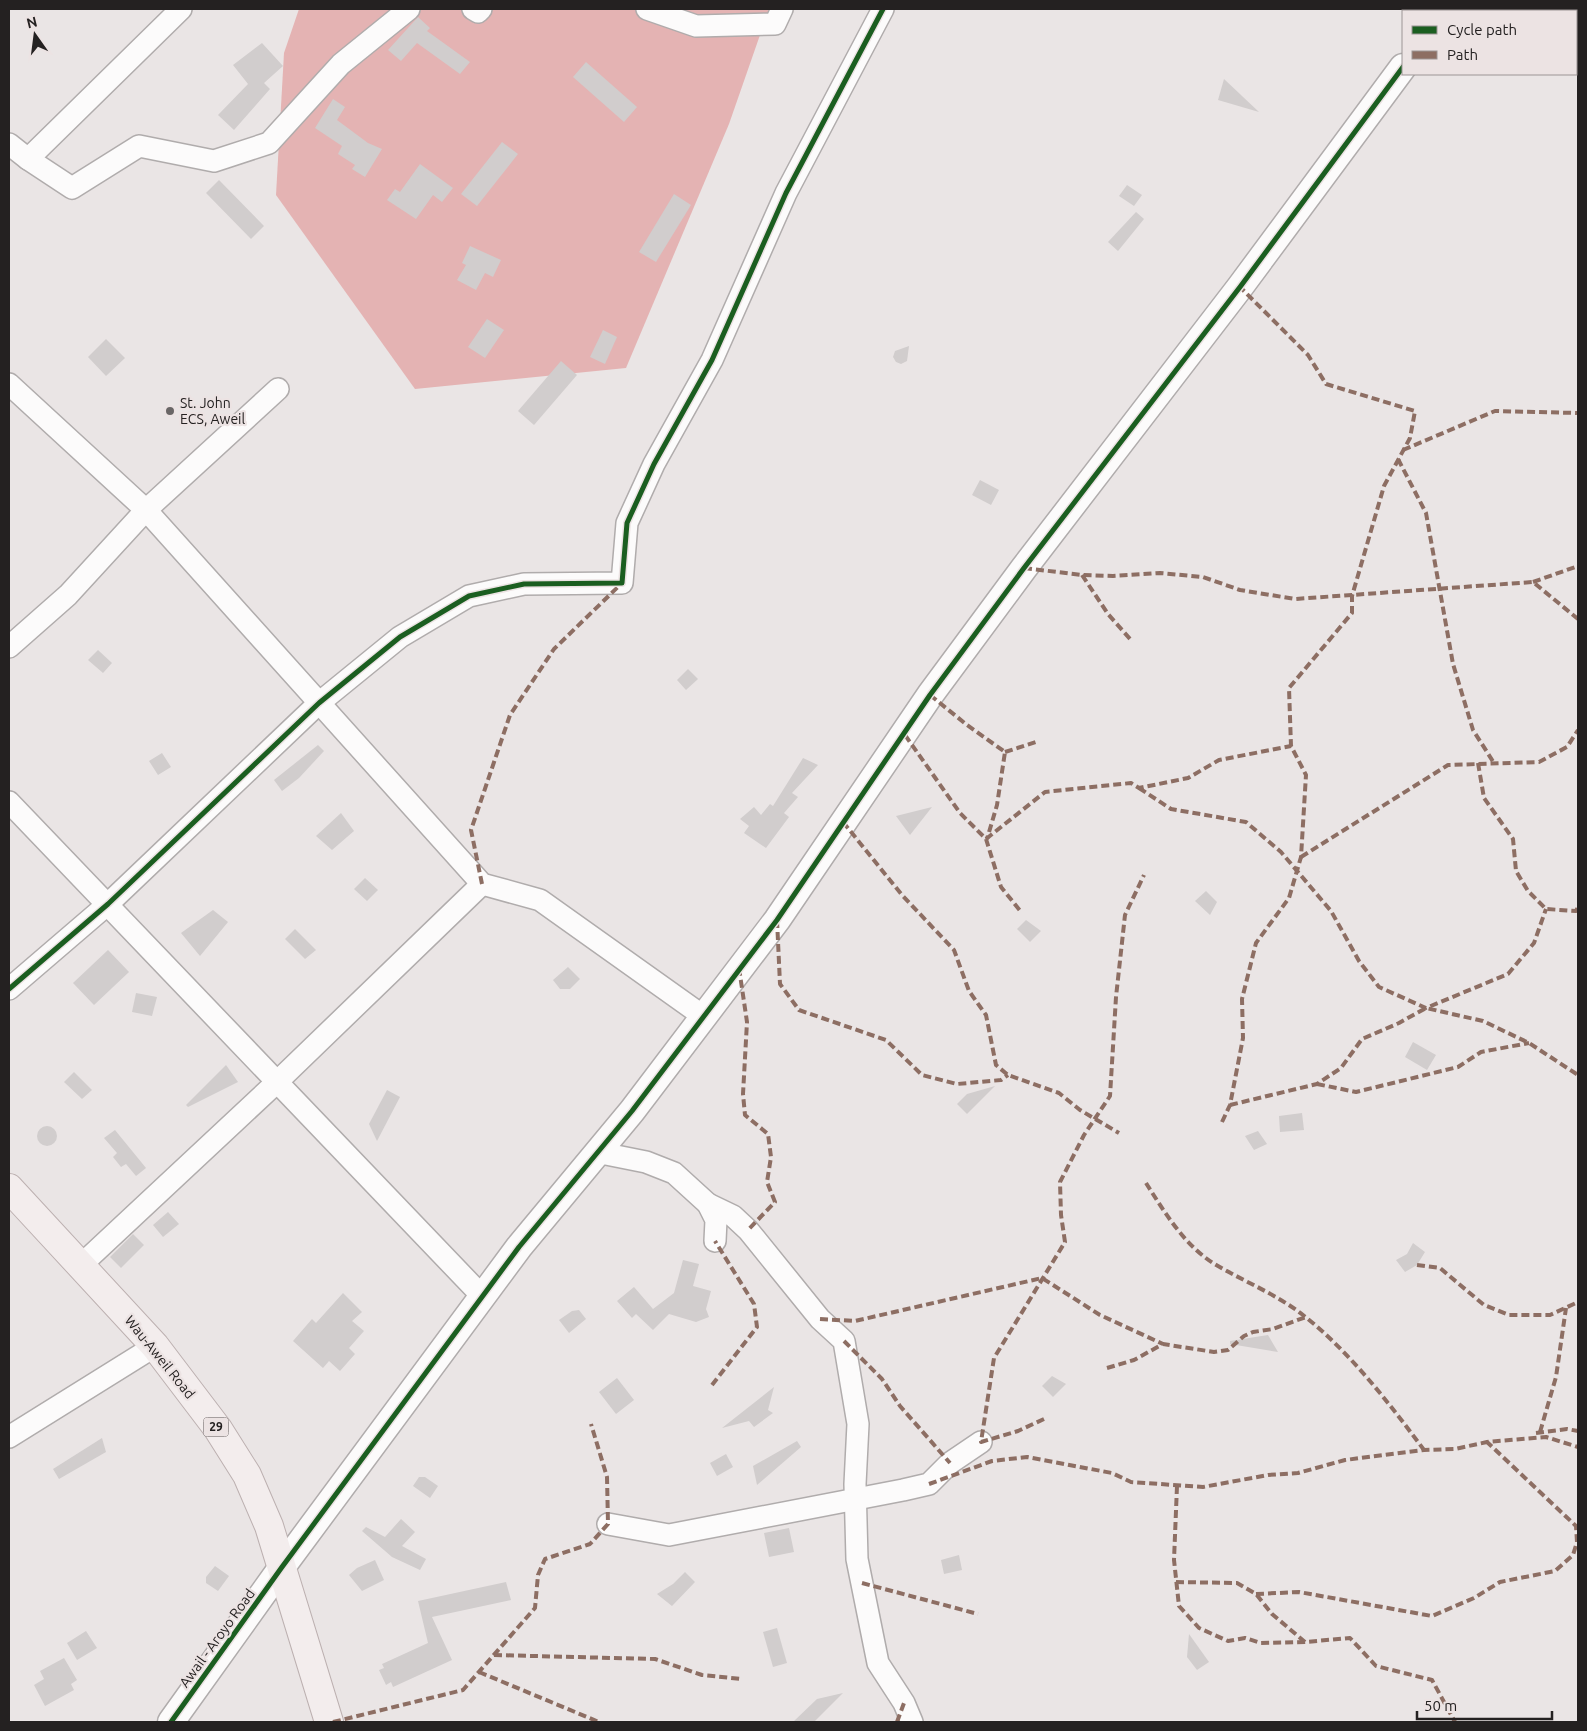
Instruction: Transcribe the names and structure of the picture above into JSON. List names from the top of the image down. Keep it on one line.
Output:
{"streets":{"main road":["Wau-Aweil Road","29"],"street":["Awail - Aroyo Road"]},"crossings":[["Wau-Aweil Road","Awail - Aroyo Road"]],"places":["St. John ECS, Aweil"],"legend":["Cycle path","Path"],"scale_bar":"50 m","north":"top"}
